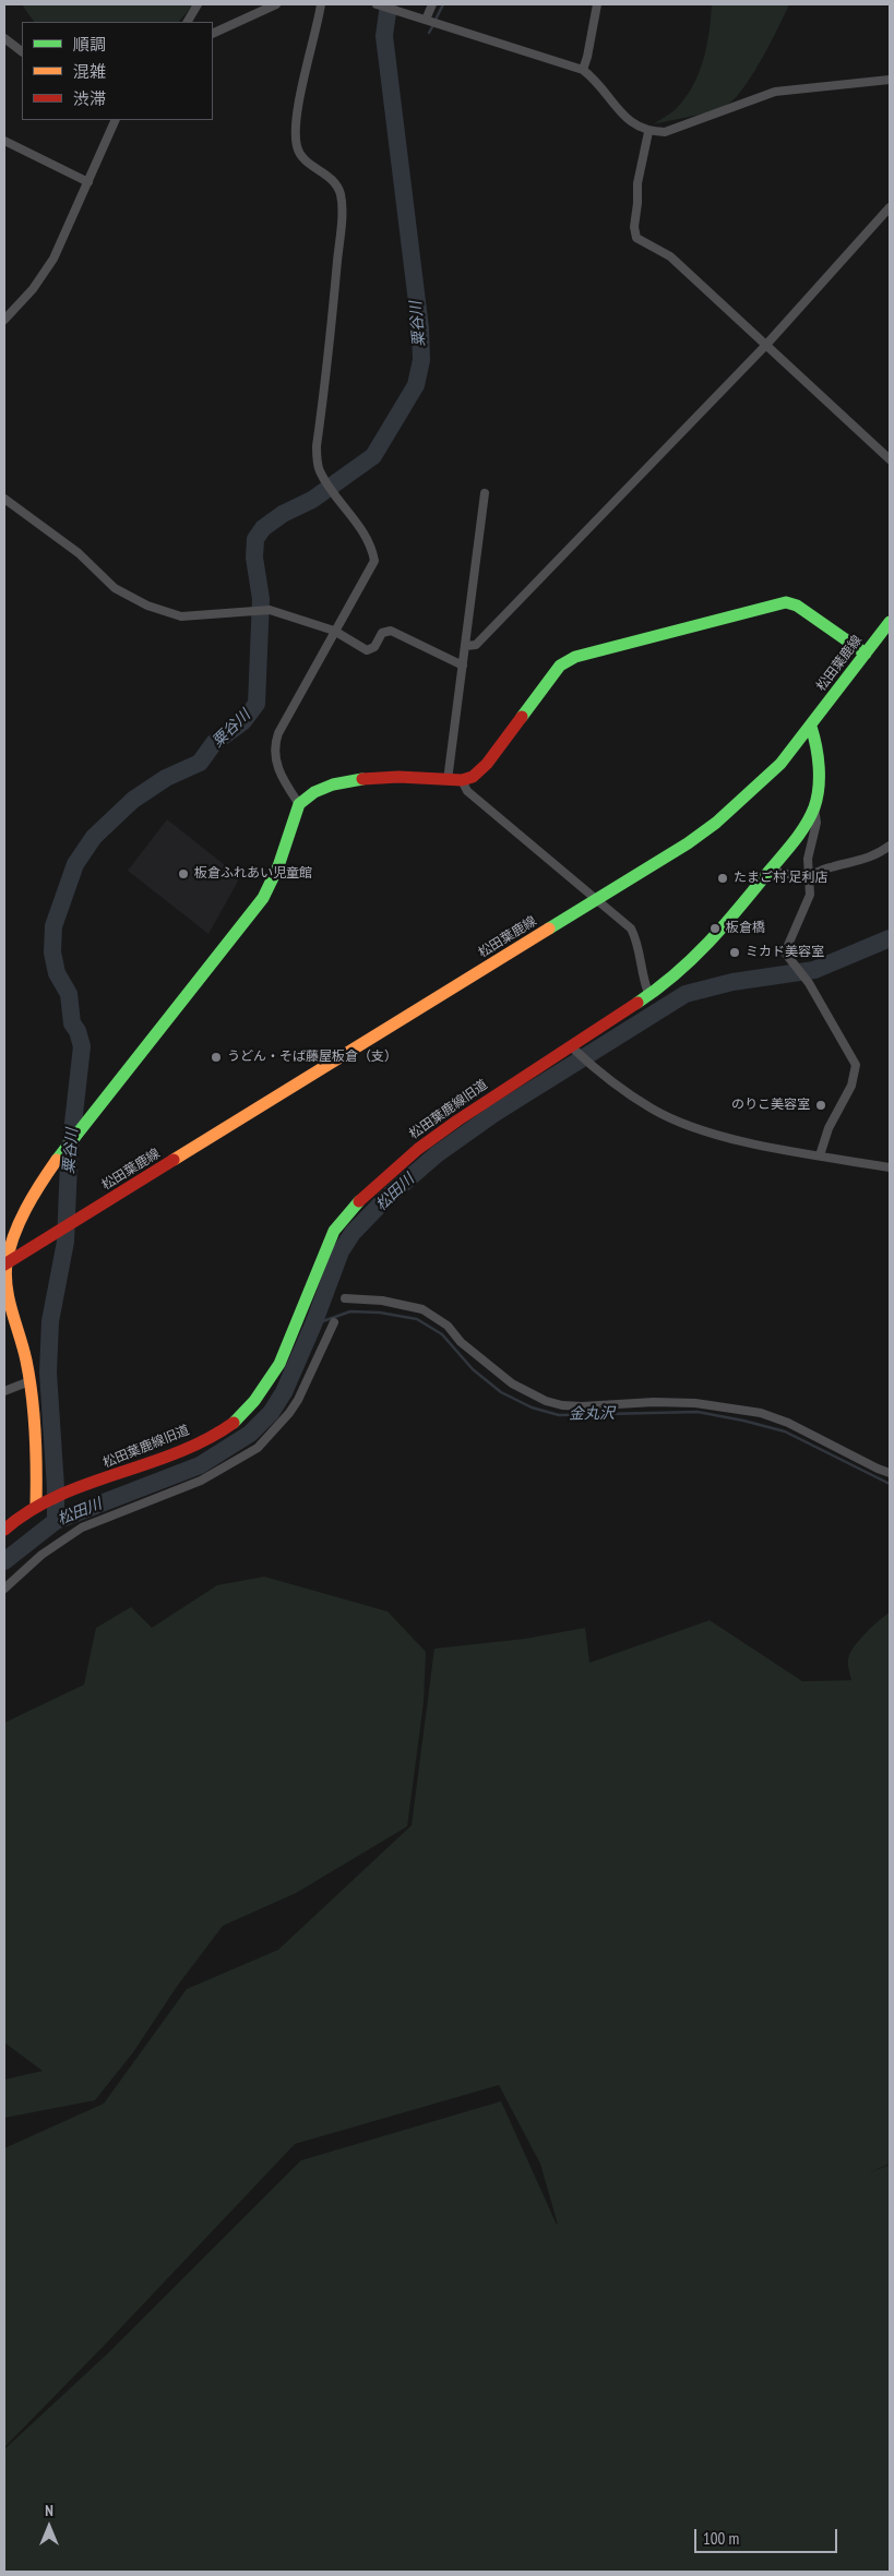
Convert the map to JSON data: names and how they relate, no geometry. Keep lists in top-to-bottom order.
{
  "streets": {
    "street": ["松田葉鹿線", "松田葉鹿線旧道"]
  },
  "crossings": [
    ["松田葉鹿線", "松田葉鹿線旧道"]
  ],
  "water": ["粟谷川", "松田川", "金丸沢"],
  "places": [
    "板倉ふれあい児童館",
    "たまご村 足利店",
    "板倉橋",
    "ミカド美容室",
    "うどん・そば藤屋板倉（支）",
    "のりこ美容室"
  ],
  "legend": ["順調", "混雑", "渋滞"],
  "scale_bar": "100 m",
  "north": "top"
}
